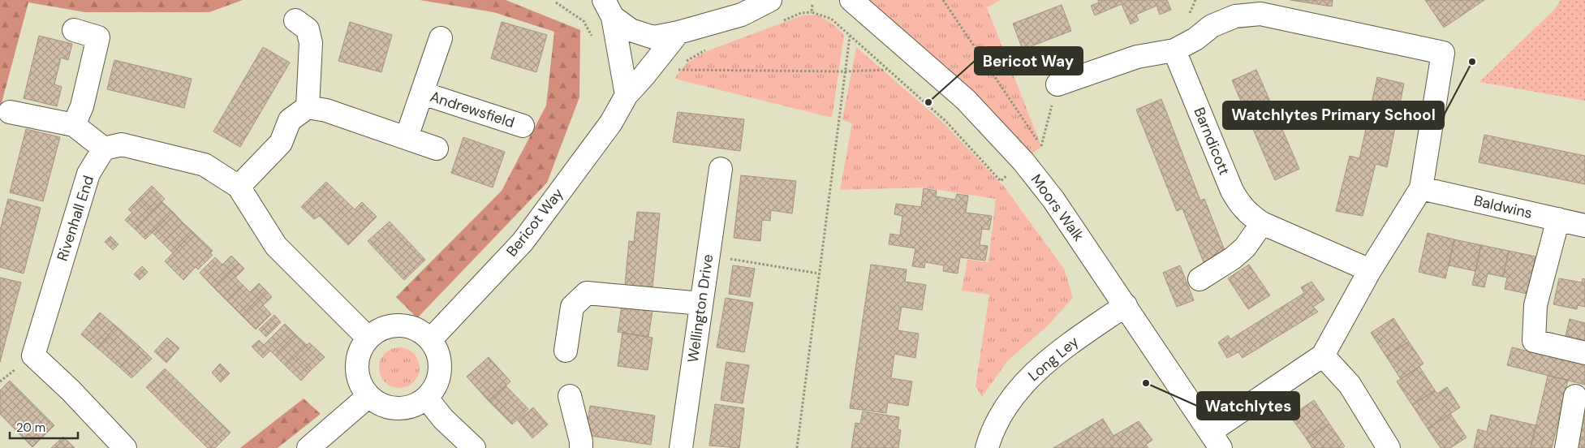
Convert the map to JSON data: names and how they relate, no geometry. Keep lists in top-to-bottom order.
{
  "streets": {
    "street": [
      "Andrewsfield",
      "Barndicott",
      "Baldwins",
      "Moors Walk",
      "Rivenhall End",
      "Bericot Way",
      "Wellington Drive",
      "Long Ley"
    ]
  },
  "crossings": [
    ["Moors Walk", "Long Ley"]
  ],
  "places": ["Watchlytes Primary School", "Bericot Way", "Watchlytes"],
  "scale_bar": "20 m"
}
